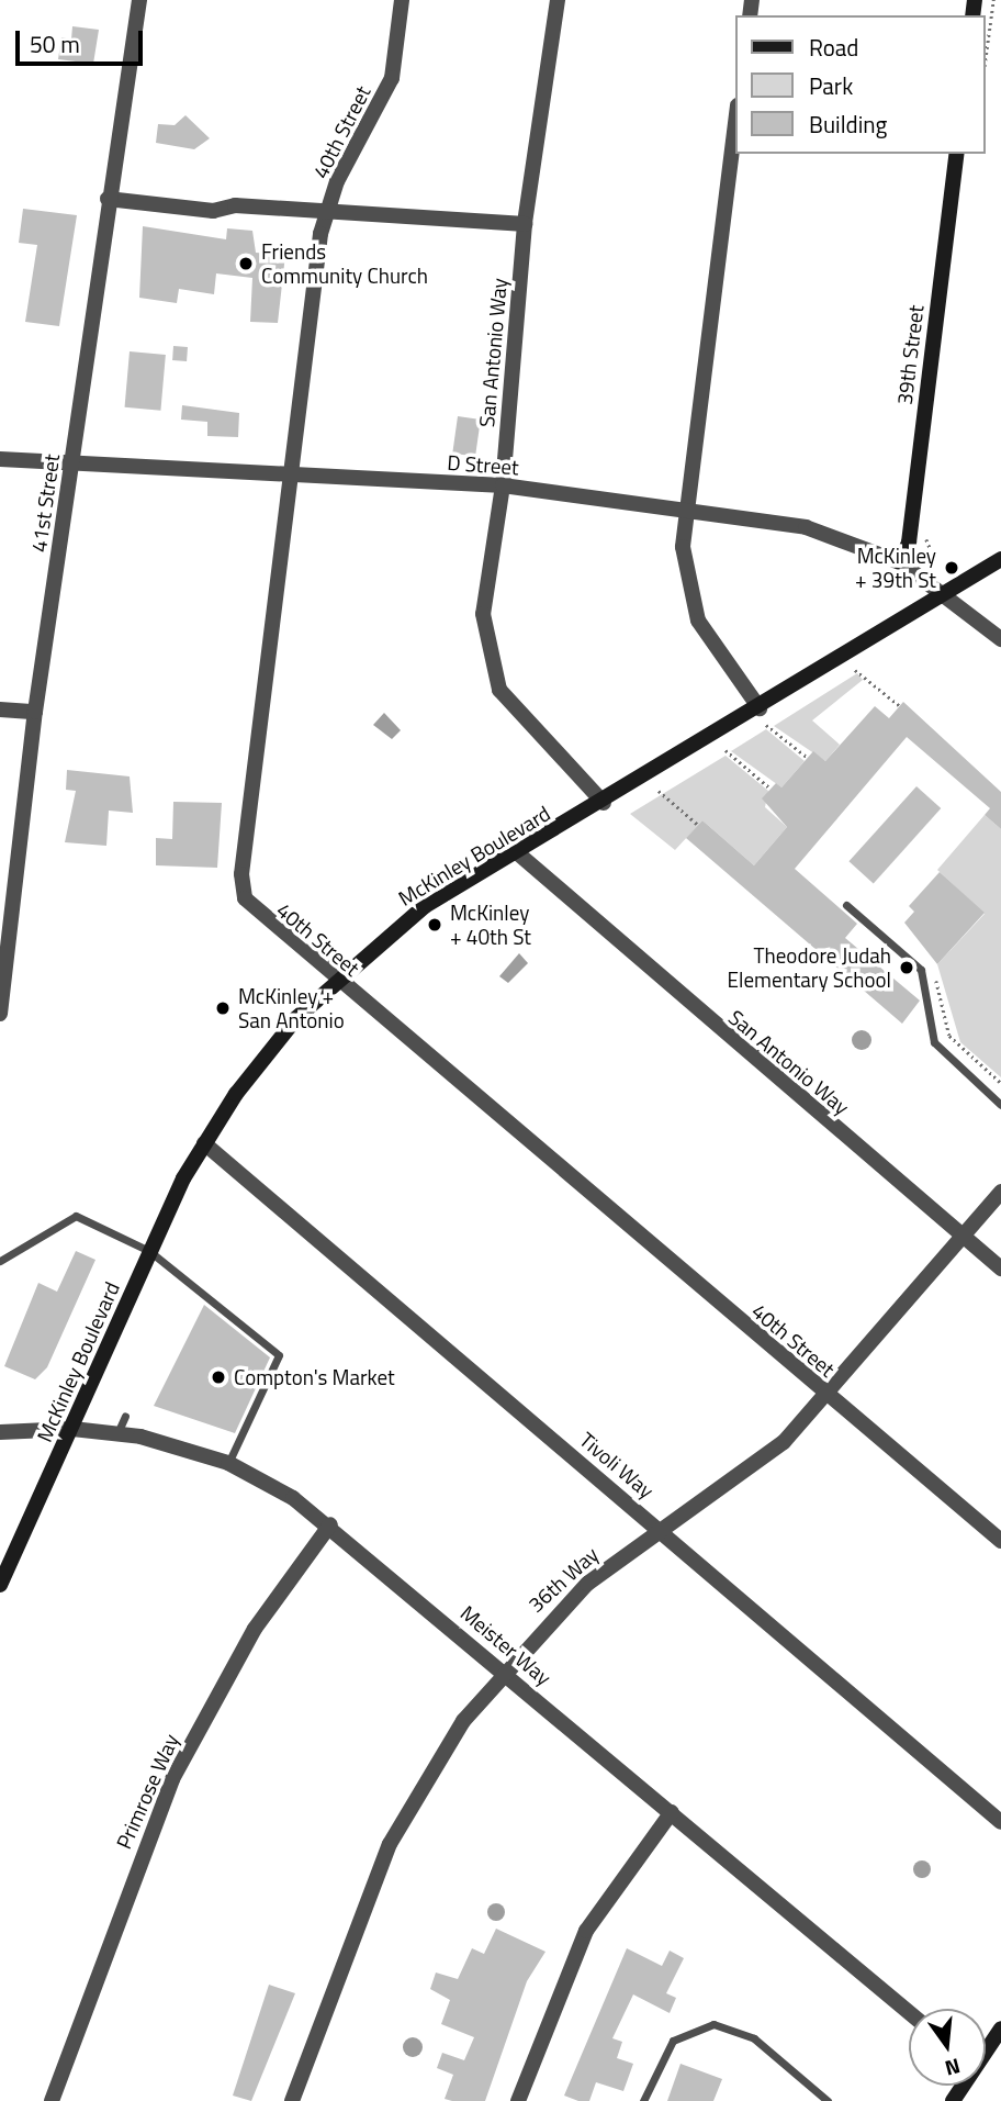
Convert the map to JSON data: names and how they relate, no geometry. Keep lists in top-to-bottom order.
{
  "streets": {
    "street": [
      "40th Street",
      "San Antonio Way",
      "39th Street",
      "D Street",
      "41st Street",
      "McKinley Boulevard",
      "Tivoli Way",
      "36th Way",
      "Meister Way",
      "Primrose Way"
    ]
  },
  "crossings": [
    ["40th Street", "D Street"],
    ["40th Street", "McKinley Boulevard"],
    ["40th Street", "36th Way"],
    ["San Antonio Way", "D Street"],
    ["San Antonio Way", "McKinley Boulevard"],
    ["San Antonio Way", "36th Way"],
    ["39th Street", "D Street"],
    ["D Street", "41st Street"],
    ["D Street", "McKinley Boulevard"],
    ["McKinley Boulevard", "Tivoli Way"],
    ["McKinley Boulevard", "Meister Way"],
    ["Tivoli Way", "36th Way"],
    ["36th Way", "Meister Way"],
    ["Meister Way", "Primrose Way"]
  ],
  "places": [
    "Friends Community Church",
    "McKinley + 39th St",
    "McKinley + 40th St",
    "Theodore Judah Elementary School",
    "McKinley + San Antonio",
    "Compton's Market"
  ],
  "legend": ["Road", "Park", "Building"],
  "scale_bar": "50 m",
  "north": "bottom"
}
